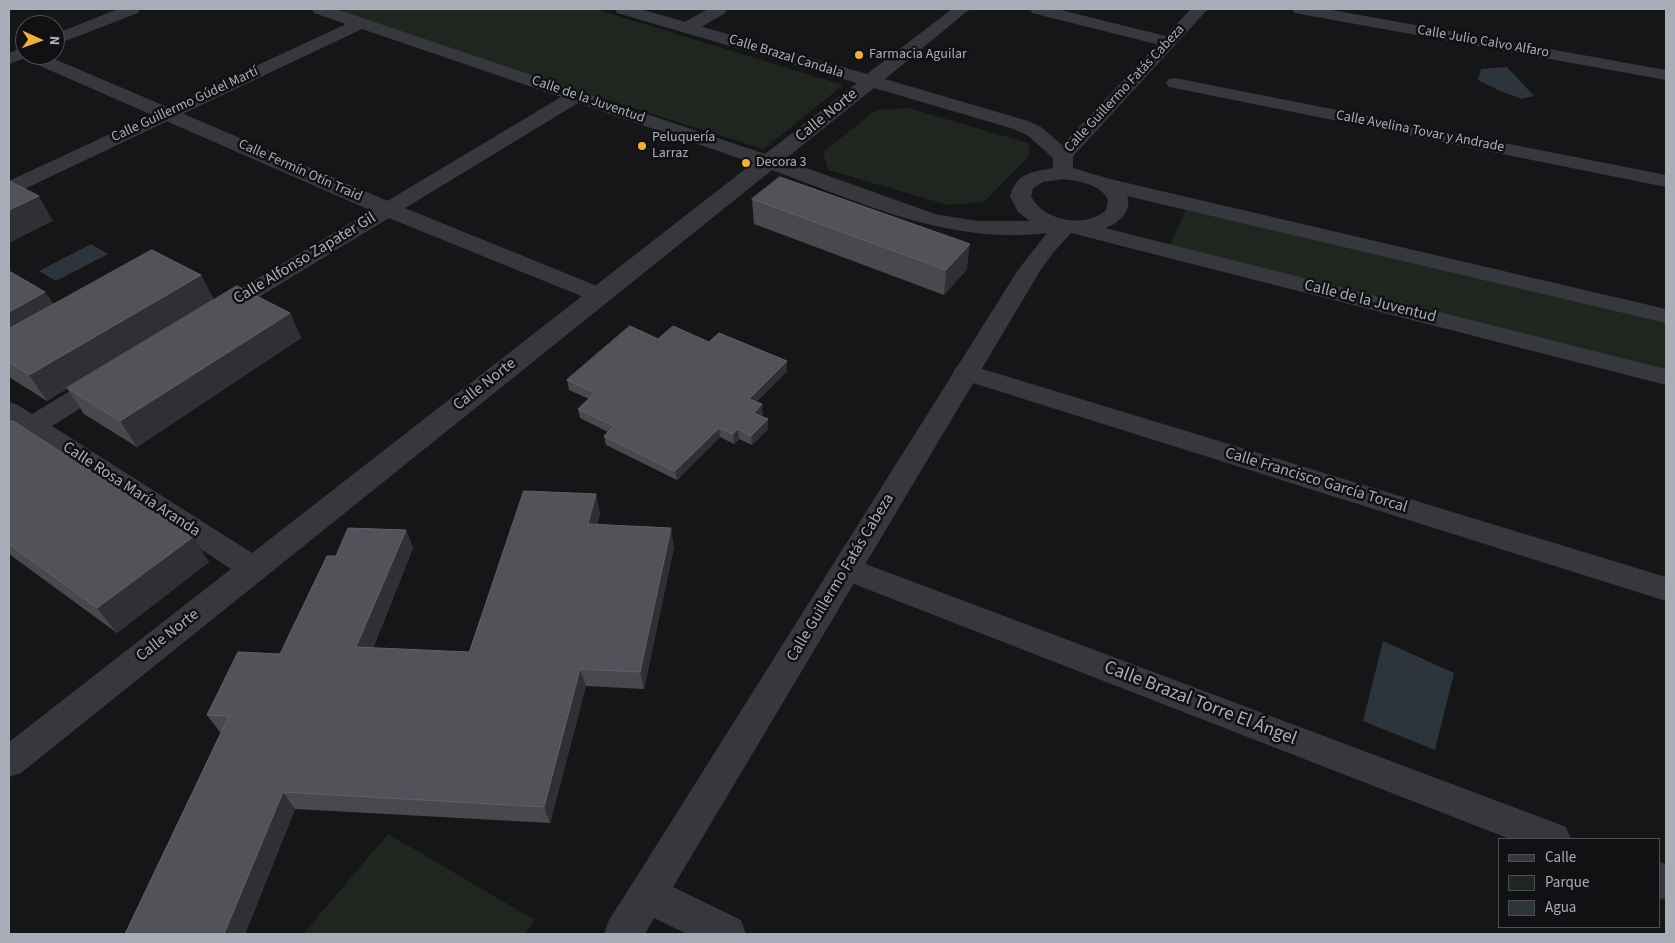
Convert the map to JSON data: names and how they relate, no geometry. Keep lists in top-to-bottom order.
{
  "streets": {
    "street": [
      "Calle Julio Calvo Alfaro",
      "Calle Brazal Candala",
      "Calle Guillermo Fatás Cabeza",
      "Calle de la Juventud",
      "Calle Guillermo Gúdel Martí",
      "Calle Norte",
      "Calle Avelina Tovar y Andrade",
      "Calle Fermín Otín Traid",
      "Calle Alfonso Zapater Gil",
      "Calle Francisco García Torcal",
      "Calle Rosa María Aranda",
      "Calle Brazal Torre El Ángel"
    ]
  },
  "crossings": [
    ["Calle Brazal Candala", "Calle Guillermo Fatás Cabeza"],
    ["Calle Brazal Candala", "Calle Norte"],
    ["Calle Guillermo Fatás Cabeza", "Calle de la Juventud"],
    ["Calle Guillermo Fatás Cabeza", "Calle Francisco García Torcal"],
    ["Calle Guillermo Fatás Cabeza", "Calle Brazal Torre El Ángel"],
    ["Calle de la Juventud", "Calle Guillermo Gúdel Martí"],
    ["Calle de la Juventud", "Calle Norte"],
    ["Calle de la Juventud", "Calle Alfonso Zapater Gil"],
    ["Calle Guillermo Gúdel Martí", "Calle Fermín Otín Traid"],
    ["Calle Norte", "Calle Fermín Otín Traid"],
    ["Calle Norte", "Calle Rosa María Aranda"],
    ["Calle Fermín Otín Traid", "Calle Alfonso Zapater Gil"]
  ],
  "places": ["Farmacia Aguilar", "Peluquería Larraz", "Decora 3"],
  "legend": ["Calle", "Parque", "Agua"],
  "north": "right"
}
